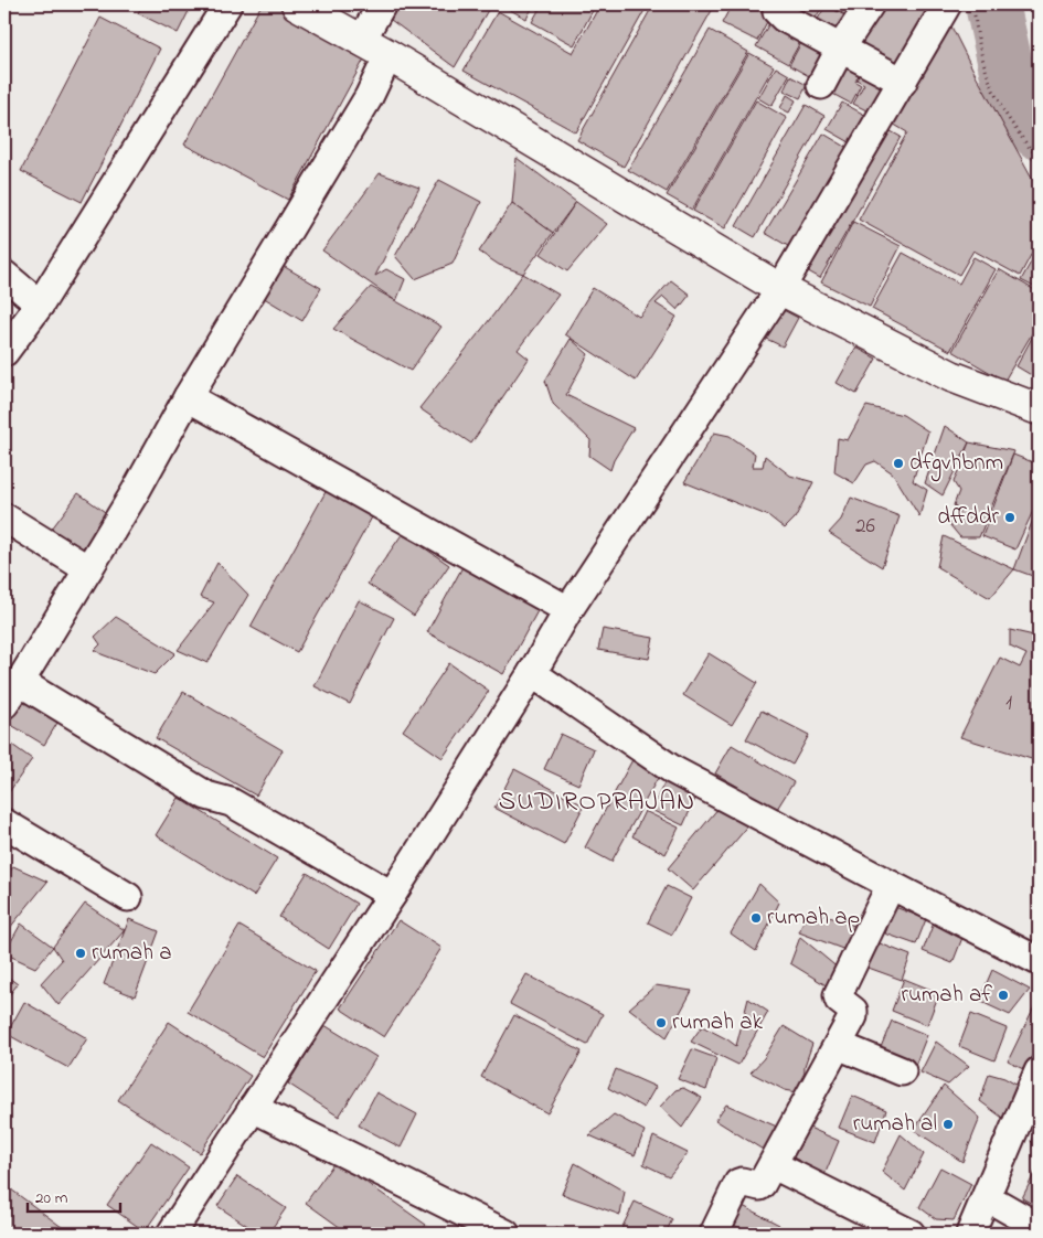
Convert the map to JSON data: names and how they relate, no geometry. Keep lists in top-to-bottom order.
{
  "districts": ["SUDIROPRAJAN"],
  "places": [
    "dfgvhbnm",
    "dffddr",
    "rumah ap",
    "rumah a",
    "rumah af",
    "rumah ak",
    "rumah al"
  ],
  "house_numbers": ["26", "1"],
  "scale_bar": "20 m"
}
